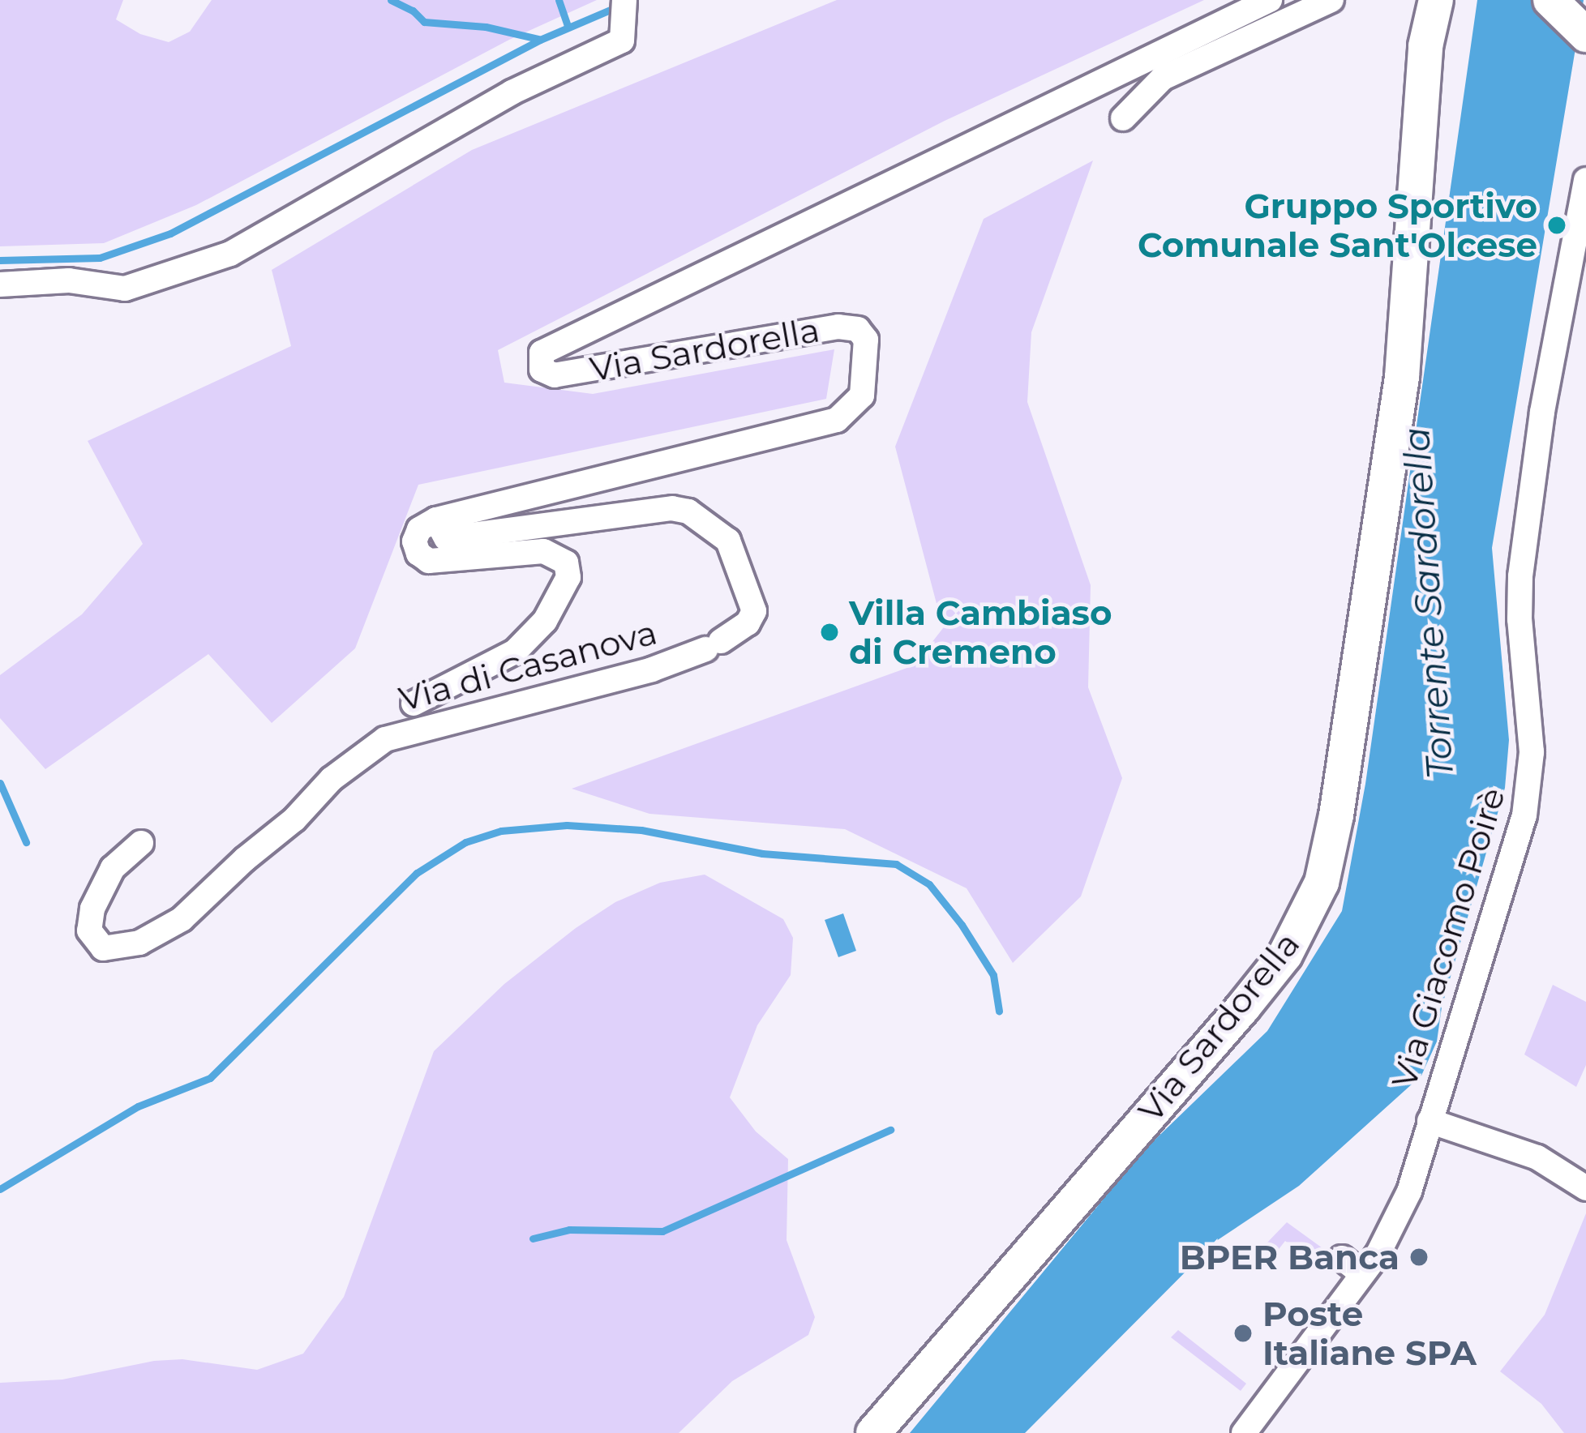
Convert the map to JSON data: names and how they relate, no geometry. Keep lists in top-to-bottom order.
{
  "streets": {
    "main road": ["Via Sardorella"],
    "street": ["Via di Casanova", "Via Giacomo Poirè"]
  },
  "crossings": [
    ["Via Sardorella", "Via di Casanova"]
  ],
  "water": ["Torrente Sardorella"],
  "places": [
    "Gruppo Sportivo Comunale Sant'Olcese",
    "Villa Cambiaso di Cremeno",
    "BPER Banca",
    "Poste Italiane SPA"
  ]
}
